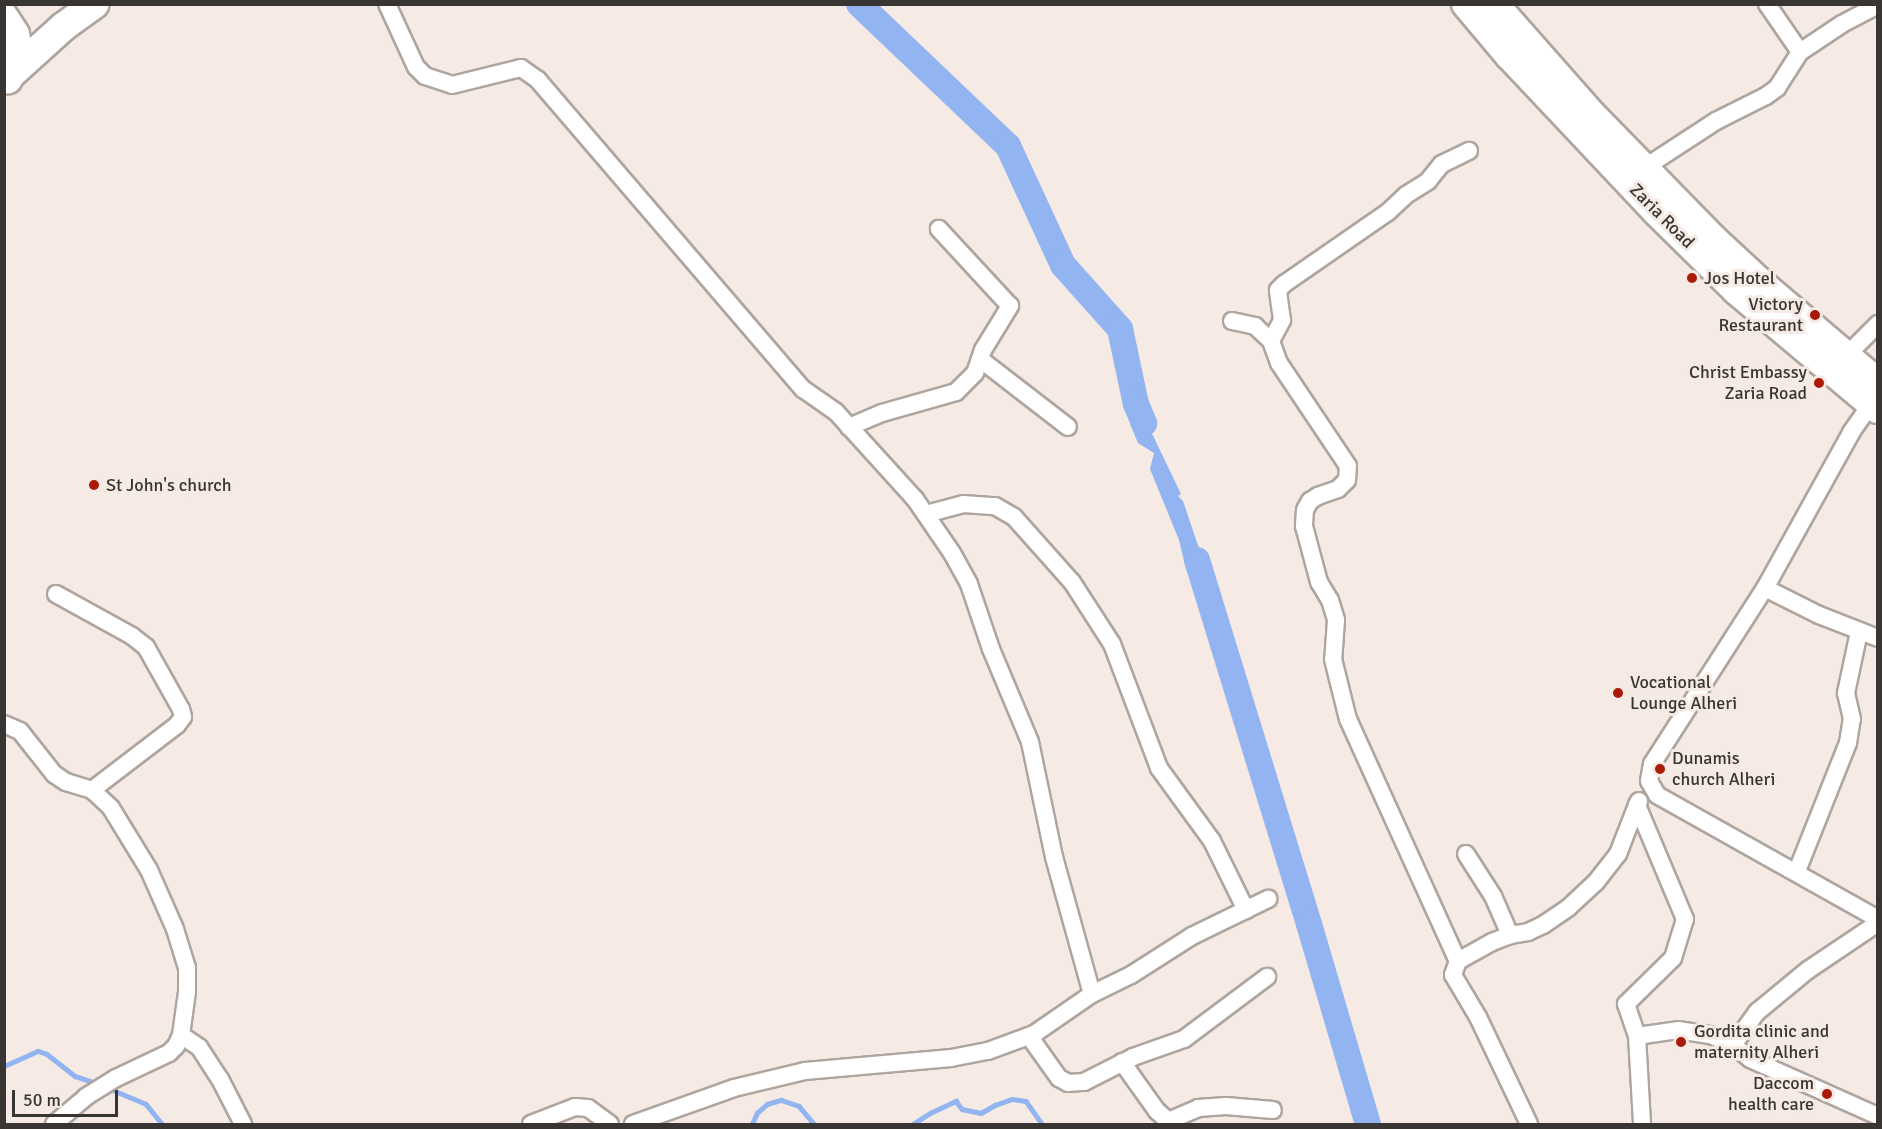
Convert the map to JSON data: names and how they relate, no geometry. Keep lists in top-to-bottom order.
{
  "streets": {
    "highway": ["Zaria Road"]
  },
  "places": [
    "Jos Hotel",
    "Victory Restaurant",
    "Christ Embassy Zaria Road",
    "St John's church",
    "Vocational Lounge Alheri",
    "Dunamis church Alheri",
    "Gordita clinic and maternity Alheri",
    "Daccom health care"
  ],
  "scale_bar": "50 m"
}
